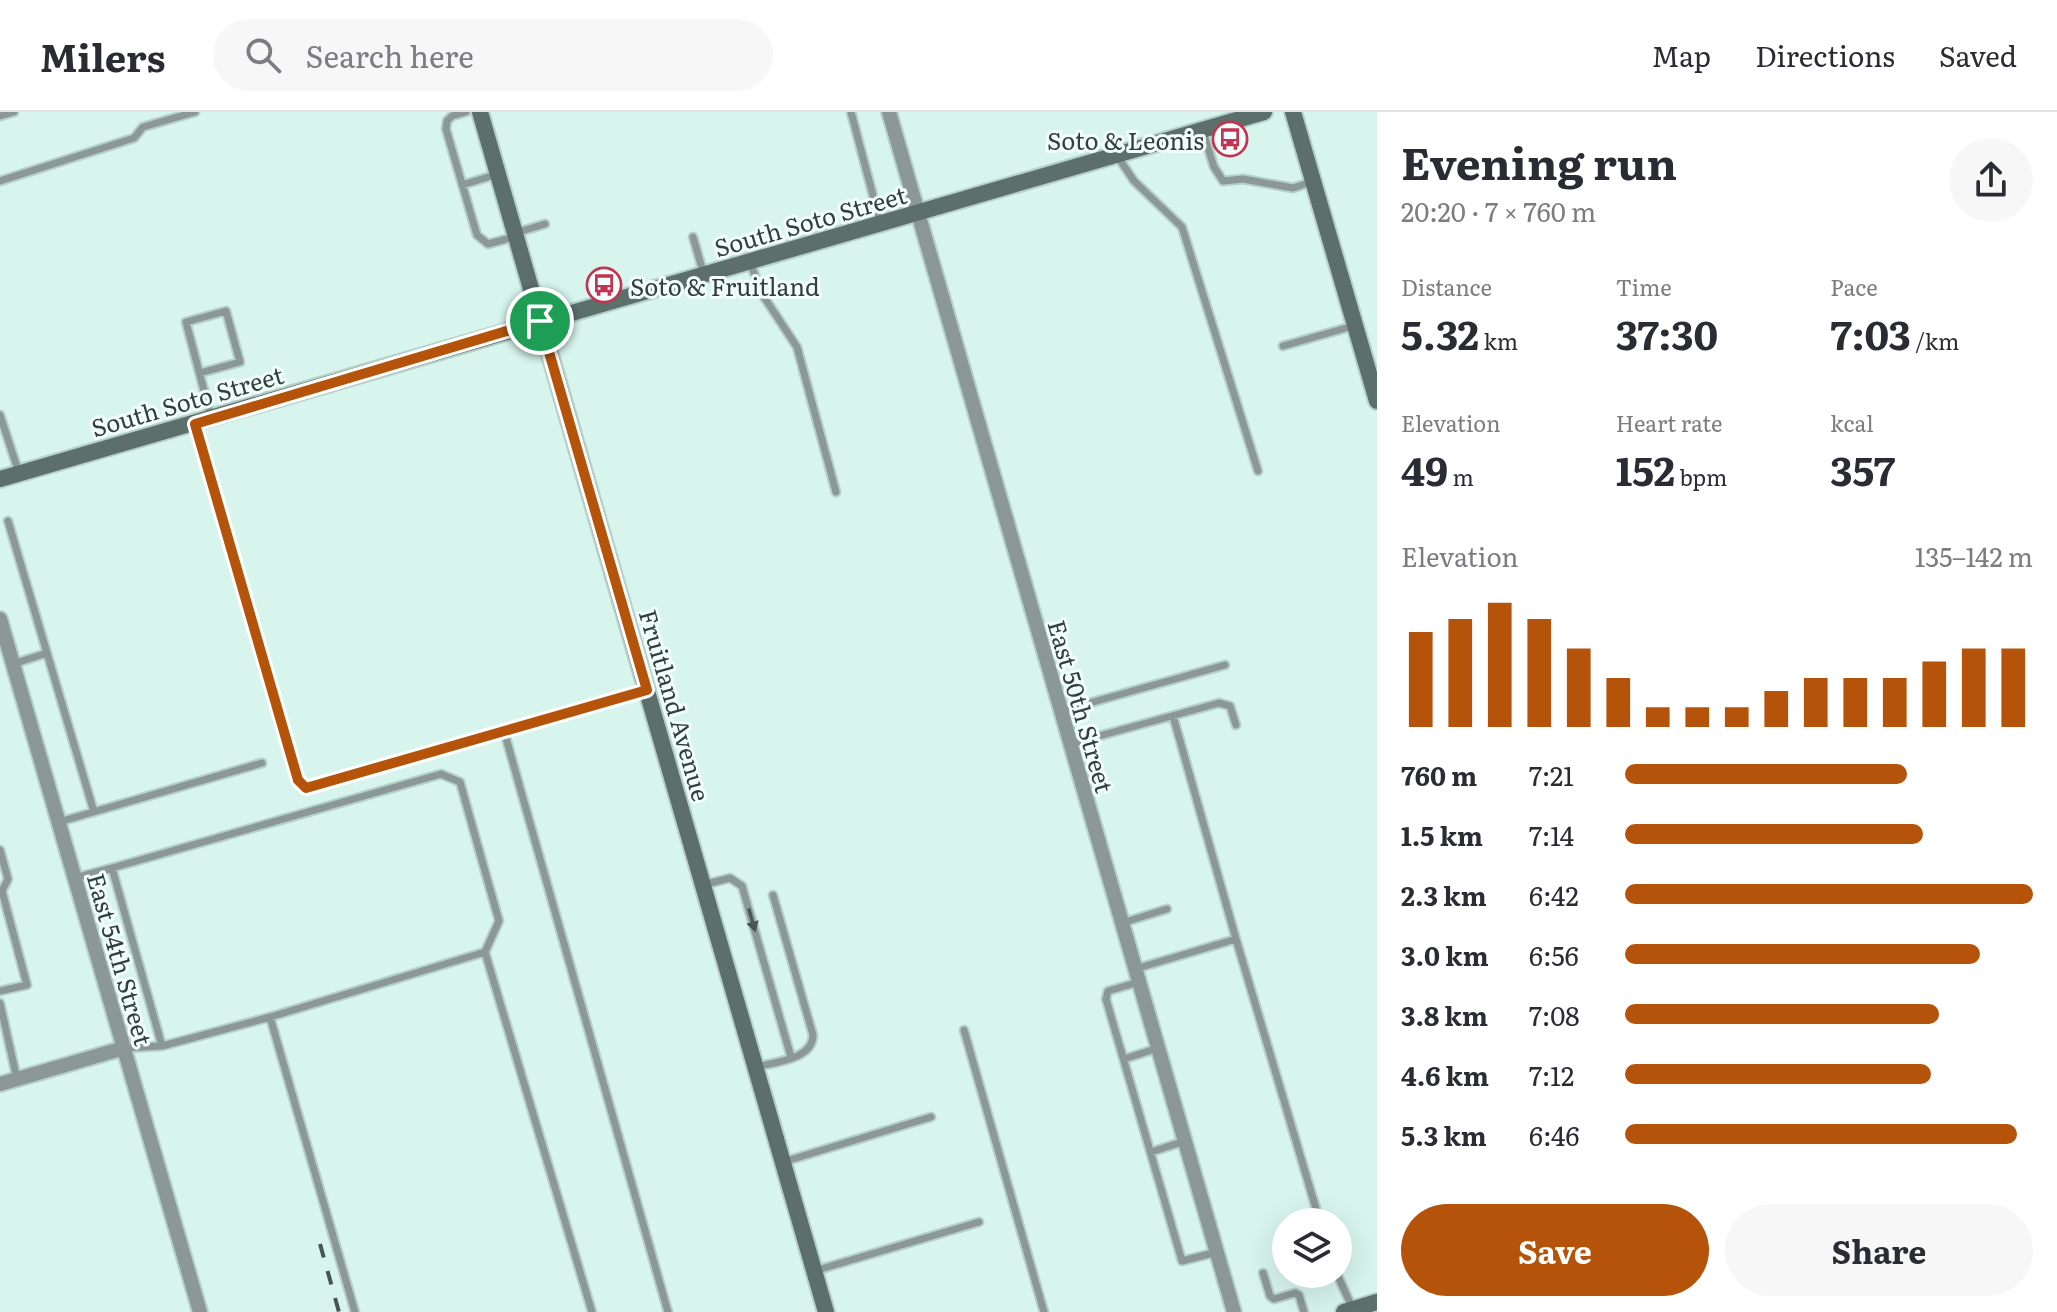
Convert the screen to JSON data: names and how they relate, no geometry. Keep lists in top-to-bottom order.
{
  "streets": {
    "main road": ["South Soto Street", "Fruitland Avenue"],
    "street": ["East 50th Street", "East 54th Street"]
  },
  "crossings": [
    ["South Soto Street", "Fruitland Avenue"],
    ["South Soto Street", "East 50th Street"]
  ],
  "places": {
    "bus stop": ["Soto & Leonis", "Soto & Fruitland"]
  },
  "page": {
    "header": "Milers",
    "search": "Search here",
    "nav": ["Map", "Directions", "Saved"],
    "heading": ["Evening run", "20:20 · 7 × 760 m"],
    "stats": [
      ["Distance", "5.32 km"],
      ["Time", "37:30"],
      ["Pace", "7:03 /km"],
      ["Elevation", "49 m"],
      ["Heart rate", "152 bpm"],
      ["kcal", "357"]
    ],
    "chart": ["Elevation", "135–142 m"],
    "list": [
      {
        "name": "760 m",
        "note": "7:21"
      },
      {
        "name": "1.5 km",
        "note": "7:14"
      },
      {
        "name": "2.3 km",
        "note": "6:42"
      },
      {
        "name": "3.0 km",
        "note": "6:56"
      },
      {
        "name": "3.8 km",
        "note": "7:08"
      },
      {
        "name": "4.6 km",
        "note": "7:12"
      },
      {
        "name": "5.3 km",
        "note": "6:46"
      }
    ],
    "buttons": ["Save", "Share"]
  }
}
